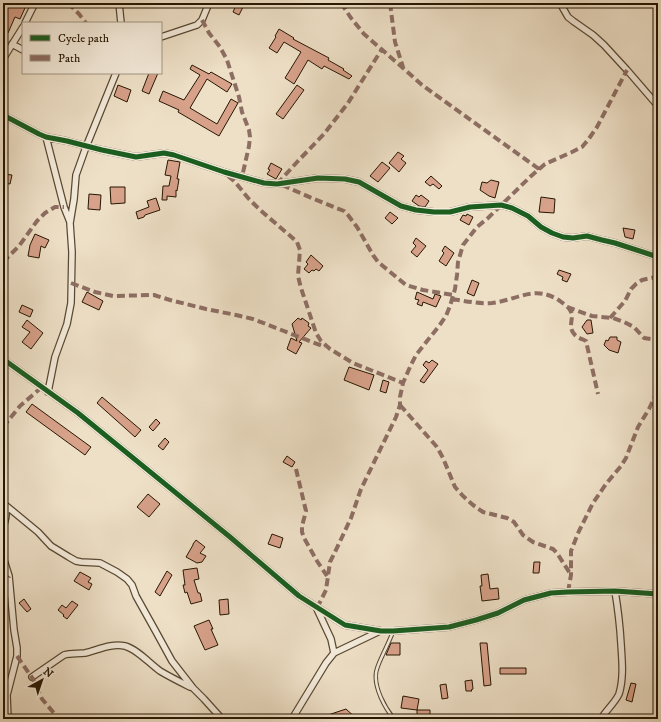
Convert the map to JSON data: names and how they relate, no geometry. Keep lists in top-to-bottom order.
{
  "legend": ["Cycle path", "Path"],
  "north": "top right"
}
